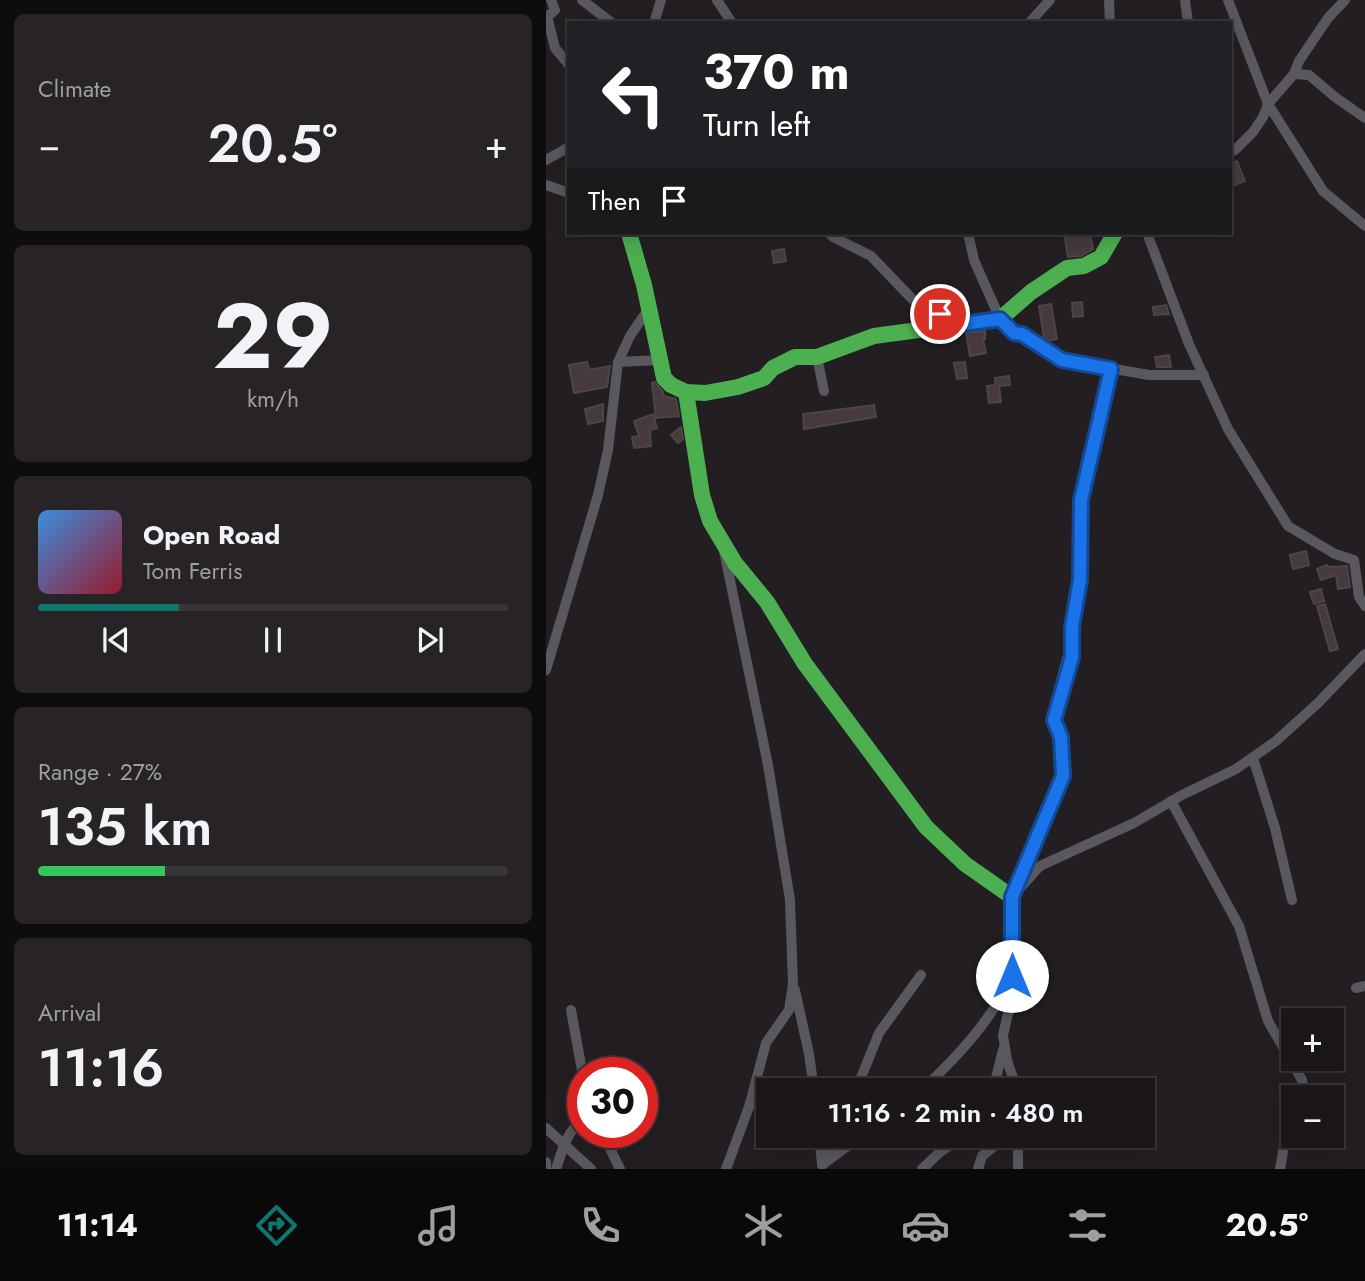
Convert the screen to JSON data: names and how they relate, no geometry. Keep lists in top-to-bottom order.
{
  "page": {
    "tile": [
      "Climate",
      ["29", "km/h"],
      ["Range · 27%", "135 km"],
      ["Arrival", "11:16"]
    ],
    "turn": ["370 m", "Turn left"],
    "heat": ["−", "20.5°", "+"],
    "then": "Then",
    "song": ["Open Road", "Tom Ferris"],
    "map_buttons": ["+", "−"],
    "limit": "30",
    "trip": "11:16 · 2 min · 480 m",
    "tabs": ["11:14", "20.5°"]
  }
}
